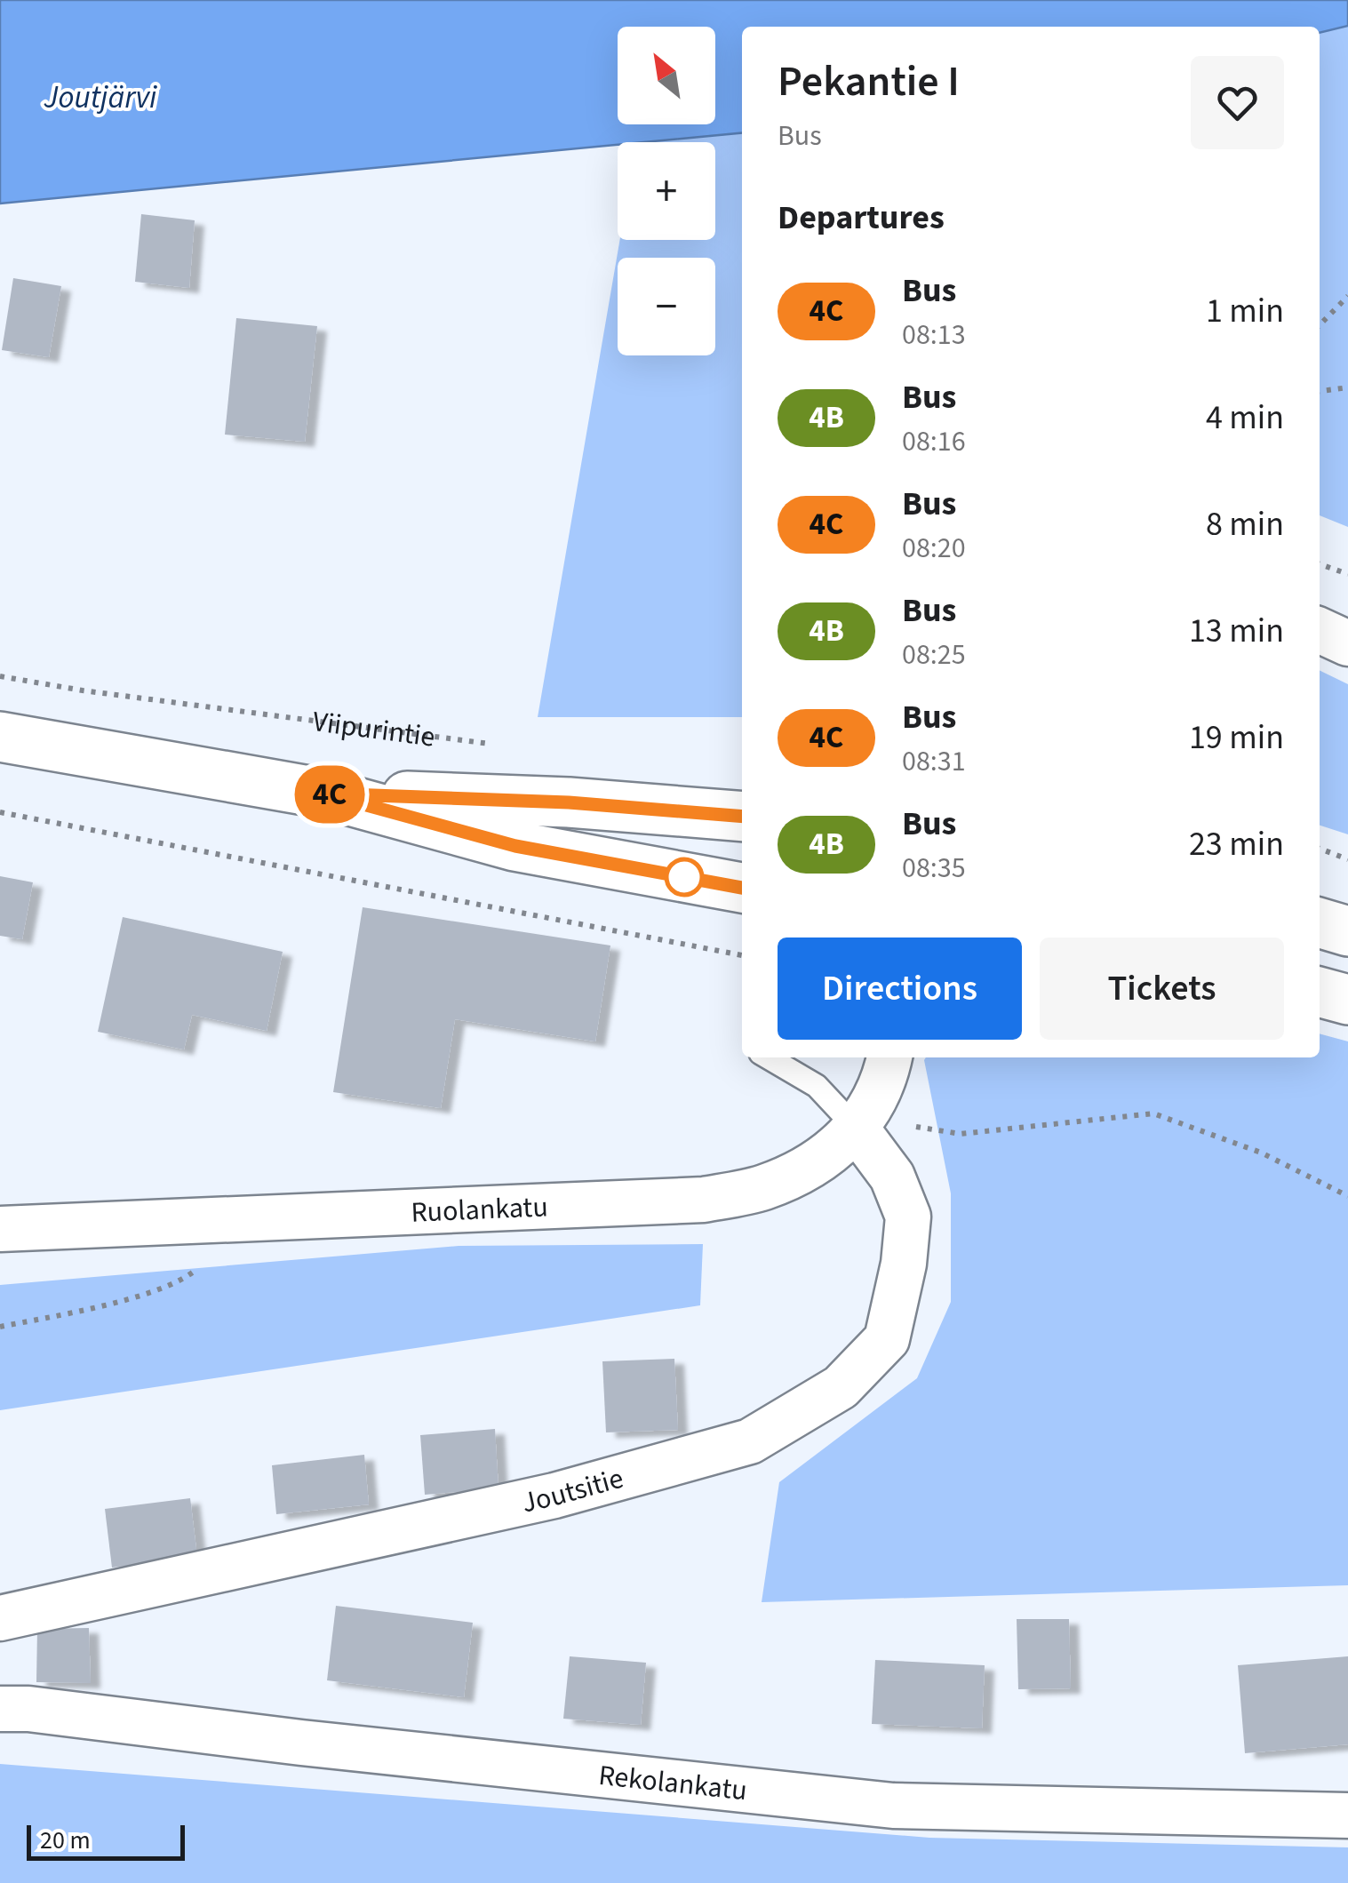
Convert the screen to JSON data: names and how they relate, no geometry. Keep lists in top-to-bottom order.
{
  "streets": {
    "street": ["Ruolankatu", "Joutsitie", "Rekolankatu"],
    "path": ["Viipurintie"]
  },
  "crossings": [
    ["Ruolankatu", "Joutsitie"]
  ],
  "water": ["Joutjärvi"],
  "lines": ["bus line 4C"],
  "scale_bar": "20 m",
  "north": "top left",
  "page": {
    "on_map": "4C",
    "map_buttons": ["+", "−"],
    "heading": [
      ["Pekantie I", "Bus"],
      "Departures"
    ],
    "list": [
      {
        "mark": "4C",
        "name": "Bus",
        "note": "08:13",
        "value": "1 min"
      },
      {
        "mark": "4B",
        "name": "Bus",
        "note": "08:16",
        "value": "4 min"
      },
      {
        "mark": "4C",
        "name": "Bus",
        "note": "08:20",
        "value": "8 min"
      },
      {
        "mark": "4B",
        "name": "Bus",
        "note": "08:25",
        "value": "13 min"
      },
      {
        "mark": "4C",
        "name": "Bus",
        "note": "08:31",
        "value": "19 min"
      },
      {
        "mark": "4B",
        "name": "Bus",
        "note": "08:35",
        "value": "23 min"
      }
    ],
    "buttons": ["Directions", "Tickets"],
    "scale": "20 m"
  }
}
